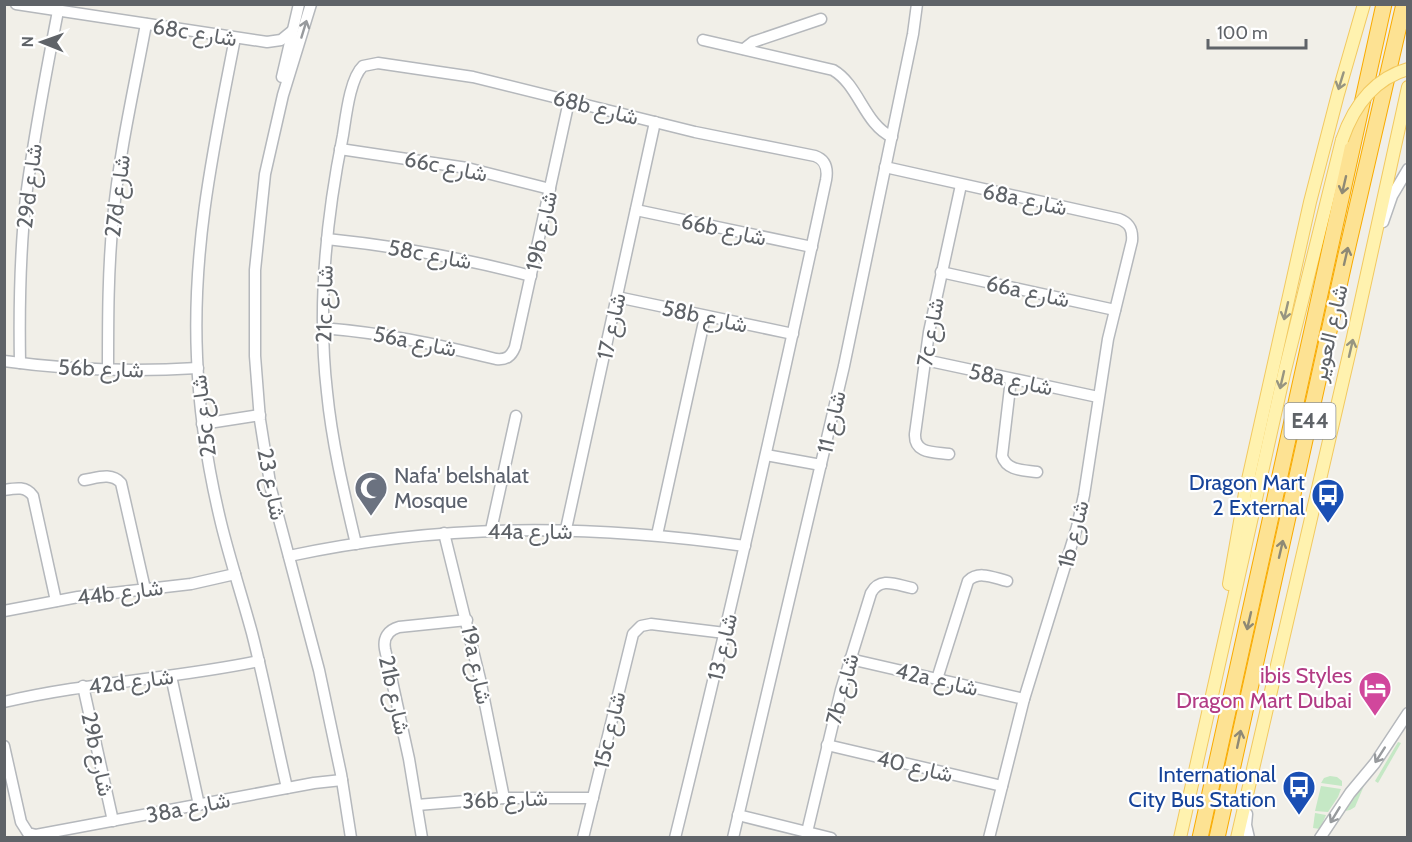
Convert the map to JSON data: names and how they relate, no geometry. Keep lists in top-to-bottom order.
{
  "streets": {
    "highway": ["شارع العوير", "E44"],
    "street": [
      "68c شارع",
      "68b شارع",
      "66c شارع",
      "29d شارع",
      "27d شارع",
      "68a شارع",
      "66b شارع",
      "19b شارع",
      "58c شارع",
      "66a شارع",
      "21c شارع",
      "58b شارع",
      "شارع 17",
      "7c شارع",
      "56a شارع",
      "56b شارع",
      "58a شارع",
      "25c شارع",
      "شارع 11",
      "شارع 23",
      "44a شارع",
      "1b شارع",
      "44b شارع",
      "شارع 13",
      "19a شارع",
      "42a شارع",
      "42d شارع",
      "7b شارع",
      "21b شارع",
      "15c شارع",
      "29b شارع",
      "شارع 40",
      "36b شارع",
      "38a شارع"
    ]
  },
  "crossings": [
    ["68c شارع", "29d شارع"],
    ["68c شارع", "27d شارع"],
    ["68c شارع", "25c شارع"],
    ["68c شارع", "شارع 23"],
    ["68b شارع", "19b شارع"],
    ["68b شارع", "21c شارع"],
    ["68b شارع", "شارع 17"],
    ["68b شارع", "شارع 13"],
    ["66c شارع", "19b شارع"],
    ["66c شارع", "21c شارع"],
    ["29d شارع", "56b شارع"],
    ["27d شارع", "56b شارع"],
    ["68a شارع", "7c شارع"],
    ["68a شارع", "شارع 11"],
    ["68a شارع", "1b شارع"],
    ["66b شارع", "شارع 17"],
    ["66b شارع", "شارع 13"],
    ["19b شارع", "58c شارع"],
    ["19b شارع", "56a شارع"],
    ["58c شارع", "21c شارع"],
    ["66a شارع", "7c شارع"],
    ["66a شارع", "1b شارع"],
    ["21c شارع", "56a شارع"],
    ["21c شارع", "44a شارع"],
    ["58b شارع", "شارع 17"],
    ["58b شارع", "شارع 13"],
    ["شارع 17", "44a شارع"],
    ["7c شارع", "58a شارع"],
    ["56b شارع", "25c شارع"],
    ["58a شارع", "1b شارع"],
    ["25c شارع", "44b شارع"],
    ["25c شارع", "42d شارع"],
    ["25c شارع", "38a شارع"],
    ["شارع 23", "44a شارع"],
    ["شارع 23", "38a شارع"],
    ["44a شارع", "شارع 13"],
    ["44a شارع", "19a شارع"],
    ["1b شارع", "42a شارع"],
    ["1b شارع", "شارع 40"],
    ["شارع 13", "15c شارع"],
    ["19a شارع", "21b شارع"],
    ["19a شارع", "36b شارع"],
    ["42a شارع", "7b شارع"],
    ["42d شارع", "29b شارع"],
    ["7b شارع", "شارع 40"],
    ["21b شارع", "36b شارع"],
    ["15c شارع", "36b شارع"],
    ["29b شارع", "38a شارع"]
  ],
  "places": {
    "mosque": ["Nafa' belshalat Mosque"],
    "bus stop": ["Dragon Mart 2 External", "International City Bus Station"],
    "hotel": ["ibis Styles Dragon Mart Dubai"]
  },
  "scale_bar": "100 m",
  "north": "left"
}
